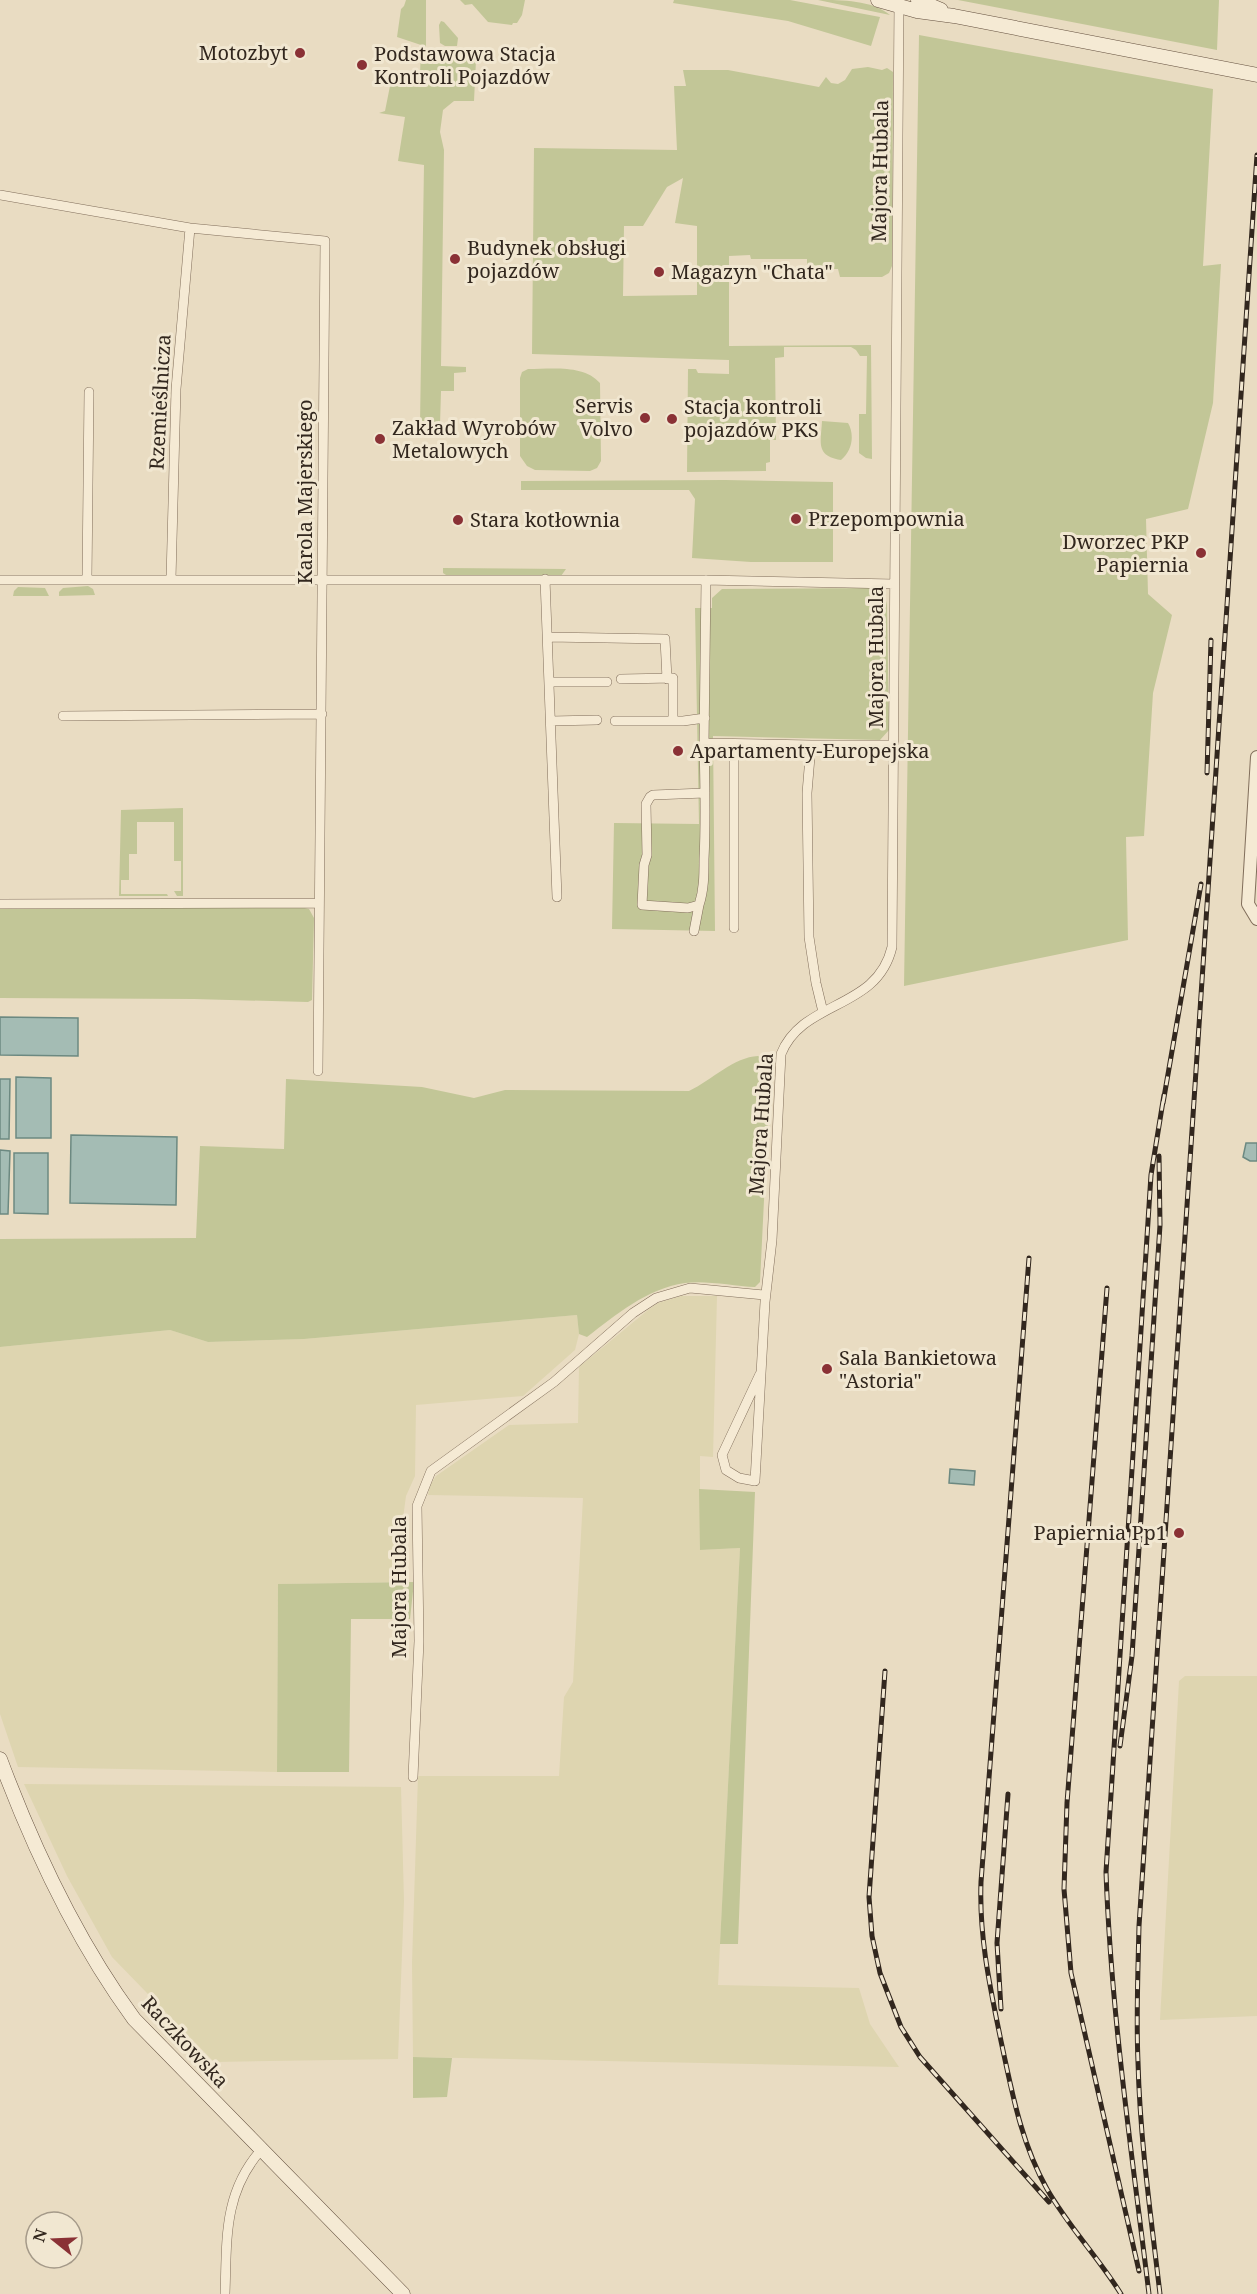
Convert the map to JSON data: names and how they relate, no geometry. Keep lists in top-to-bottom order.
{
  "streets": {
    "main road": ["Raczkowska"],
    "street": ["Majora Hubala", "Rzemieślnicza", "Karola Majerskiego"]
  },
  "crossings": [
    ["Rzemieślnicza", "Karola Majerskiego"]
  ],
  "places": [
    "Motozbyt",
    "Podstawowa Stacja Kontroli Pojazdów",
    "Budynek obsługi pojazdów",
    "Magazyn \"Chata\"",
    "Servis Volvo",
    "Stacja kontroli pojazdów PKS",
    "Zakład Wyrobów Metalowych",
    "Przepompownia",
    "Stara kotłownia",
    "Dworzec PKP Papiernia",
    "Apartamenty-Europejska",
    "Sala Bankietowa \"Astoria\"",
    "Papiernia Pp1"
  ],
  "north": "left"
}
